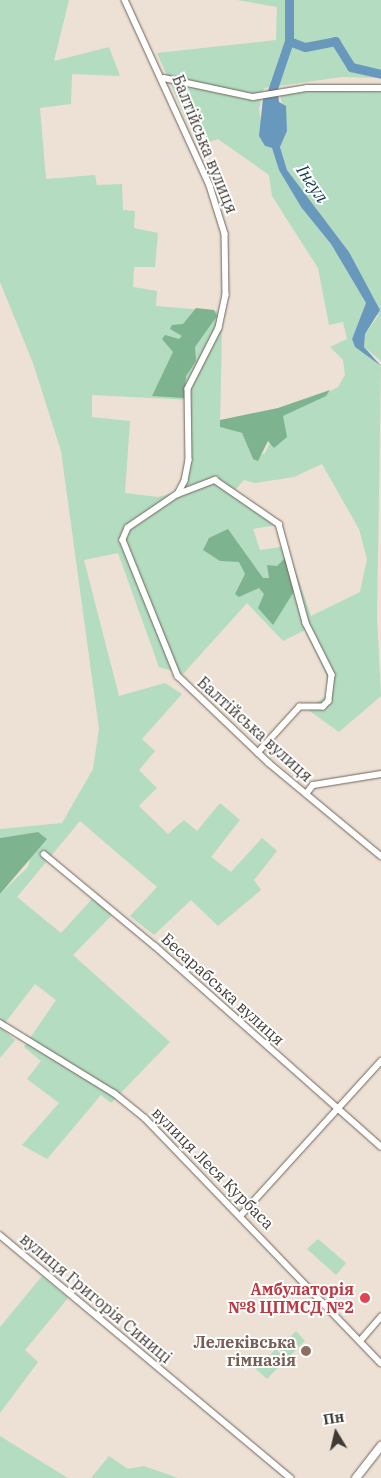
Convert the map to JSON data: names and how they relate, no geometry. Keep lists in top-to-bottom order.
{
  "streets": {
    "street": [
      "Балтійська вулиця",
      "Бесарабська вулиця",
      "вулиця Леся Курбаса",
      "вулиця Григорія Синиці"
    ]
  },
  "water": ["Інгул"],
  "places": ["Амбулаторія №8 ЦПМСД №2", "Лелеківська гімназія"],
  "north": "top"
}
